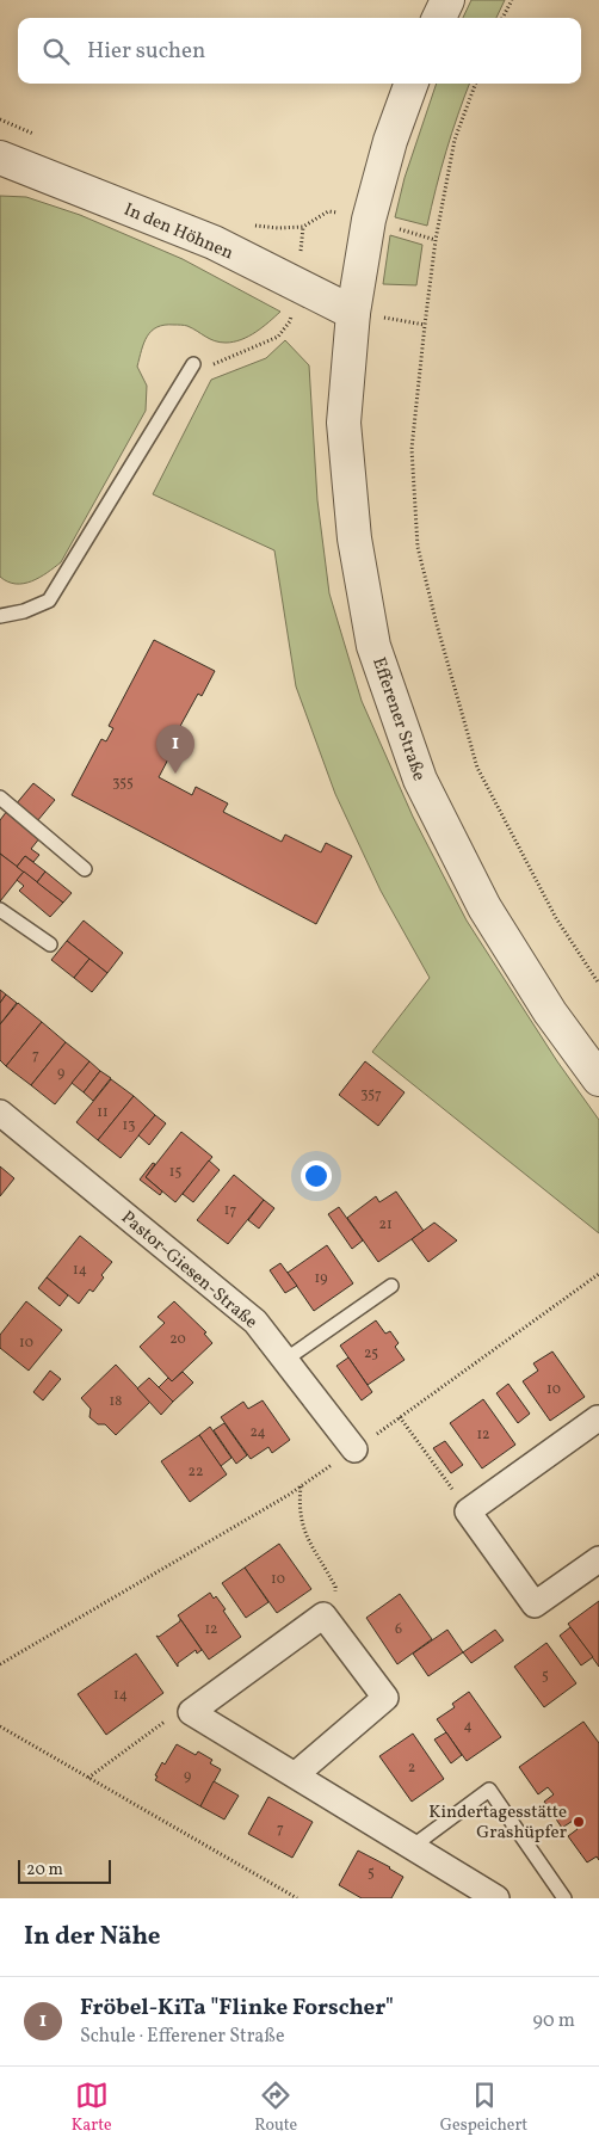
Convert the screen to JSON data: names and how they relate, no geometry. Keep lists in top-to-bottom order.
{
  "streets": {
    "street": ["In den Höhnen", "Efferener Straße", "Pastor-Giesen-Straße"]
  },
  "crossings": [
    ["In den Höhnen", "Efferener Straße"]
  ],
  "places": ["Kindertagesstätte Grashüpfer"],
  "house_numbers": [
    "355",
    "7",
    "9",
    "357",
    "11",
    "13",
    "15",
    "17",
    "21",
    "14",
    "19",
    "20",
    "10",
    "25",
    "10",
    "18",
    "24",
    "12",
    "22",
    "10",
    "12",
    "6",
    "5",
    "14",
    "4",
    "2",
    "9",
    "7",
    "5"
  ],
  "scale_bar": "20 m",
  "page": {
    "search": "Hier suchen",
    "pins": "1",
    "scale": "20 m",
    "heading": "In der Nähe",
    "list": [
      {
        "mark": "1",
        "name": "Fröbel-KiTa \"Flinke Forscher\"",
        "note": "Schule · Efferener Straße",
        "value": "90 m"
      }
    ],
    "nav": ["Karte", "Route", "Gespeichert"]
  }
}
